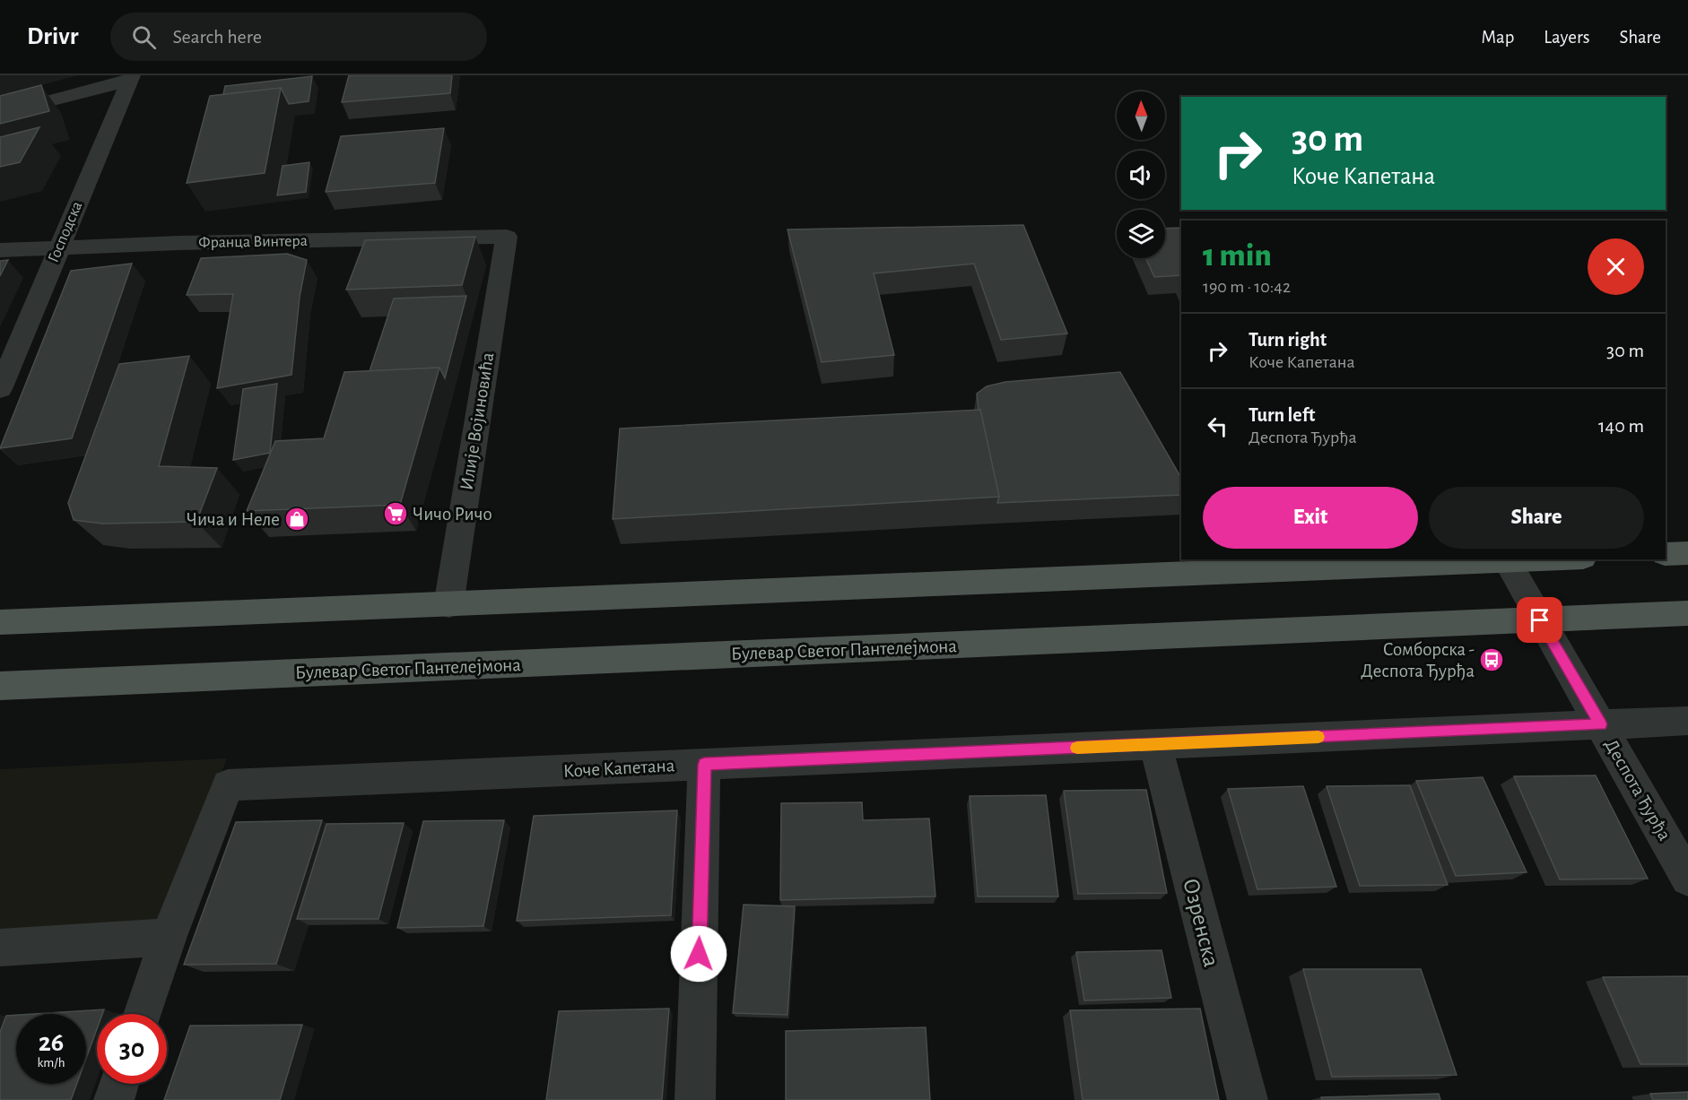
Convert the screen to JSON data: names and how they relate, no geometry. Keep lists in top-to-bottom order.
{
  "streets": {
    "main road": ["Булевар Светог Пантелејмона"],
    "street": [
      "Господска",
      "Франца Винтера",
      "Илије Војиновића",
      "Коче Капетана",
      "Деспота Ђурђа",
      "Озренска"
    ]
  },
  "crossings": [
    ["Господска", "Франца Винтера"],
    ["Франца Винтера", "Илије Војиновића"],
    ["Булевар Светог Пантелејмона", "Деспота Ђурђа"],
    ["Коче Капетана", "Деспота Ђурђа"],
    ["Коче Капетана", "Озренска"]
  ],
  "places": {
    "supermarket": ["Чичо Ричо"],
    "shop": ["Чича и Неле"],
    "bus stop": ["Сомборска - Деспота Ђурђа"]
  },
  "north": "top",
  "page": {
    "header": "Drivr",
    "search": "Search here",
    "nav": ["Map", "Layers", "Share"],
    "turn": ["30 m", "Коче Капетана"],
    "heading": ["1 min", "190 m · 10:42"],
    "list": [
      {
        "name": "Turn right",
        "note": "Коче Капетана",
        "value": "30 m"
      },
      {
        "name": "Turn left",
        "note": "Деспота Ђурђа",
        "value": "140 m"
      }
    ],
    "buttons": ["Exit", "Share"],
    "speed": "26 km/h",
    "limit": "30"
  }
}
